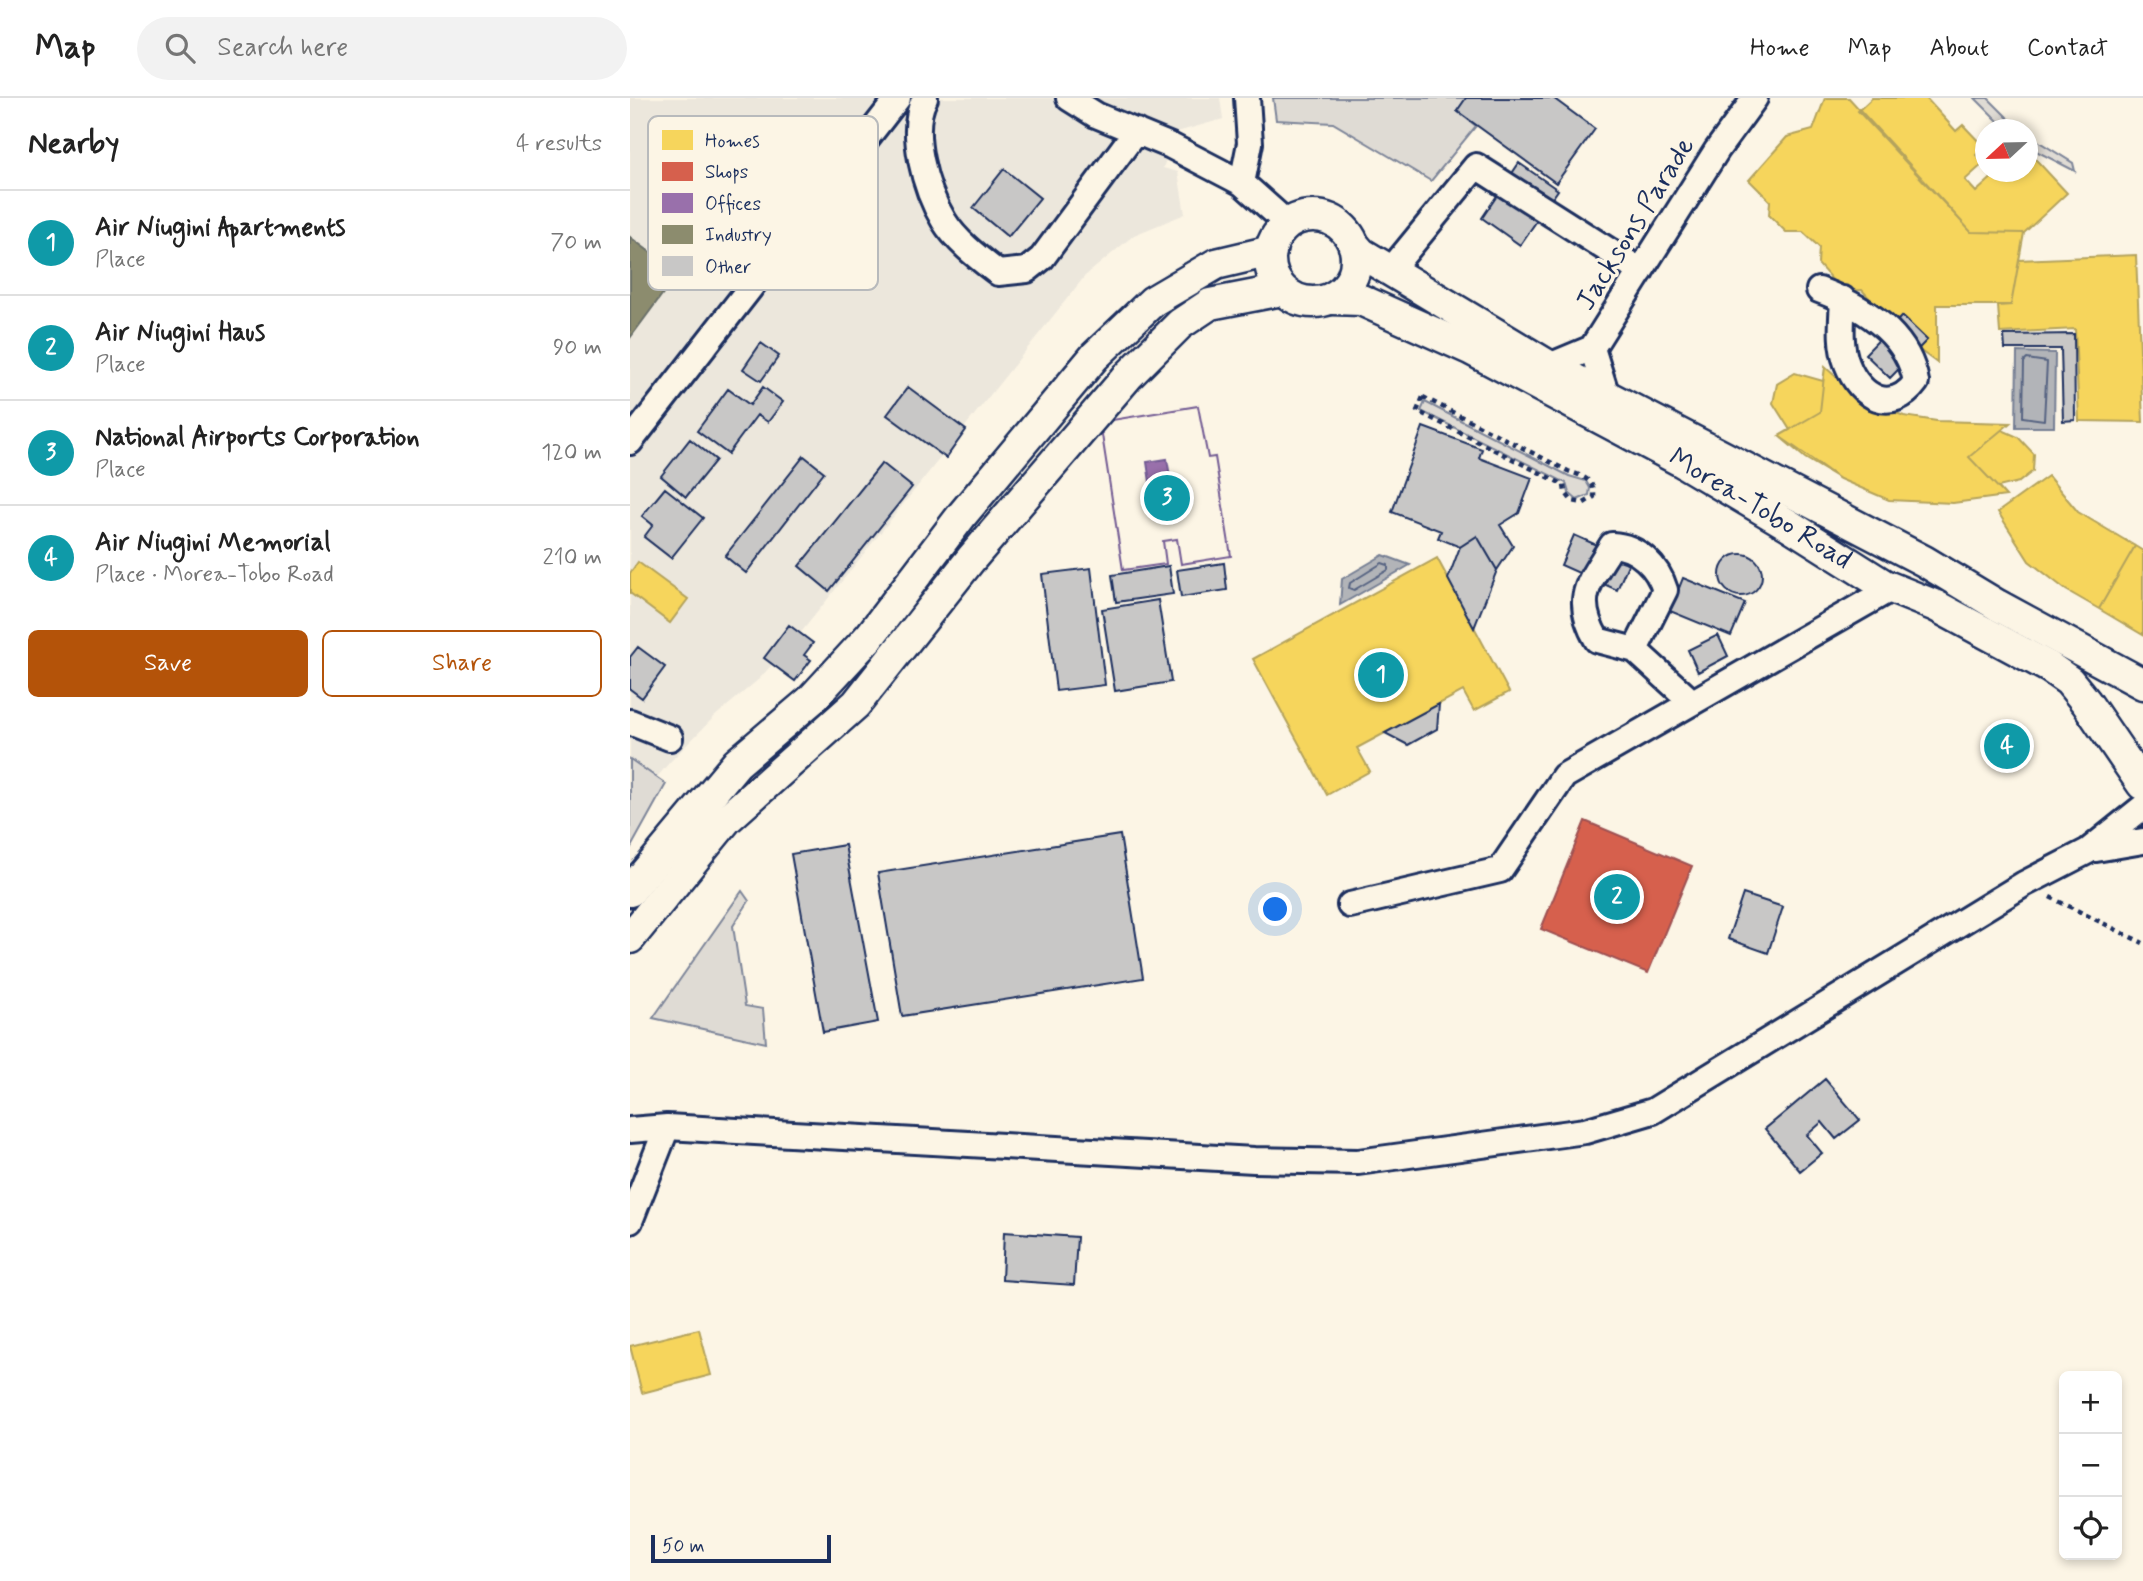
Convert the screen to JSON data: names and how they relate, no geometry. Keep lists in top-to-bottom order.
{
  "streets": {
    "main road": ["Morea-Tobo Road"],
    "street": ["Jacksons Parade"]
  },
  "crossings": [
    ["Jacksons Parade", "Morea-Tobo Road"]
  ],
  "legend": [
    "Homes",
    "Shops",
    "Offices",
    "Industry",
    "Other"
  ],
  "scale_bar": "50 m",
  "north": "left",
  "page": {
    "header": "Map",
    "search": "Search here",
    "nav": [
      "Home",
      "Map",
      "About",
      "Contact"
    ],
    "heading": ["Nearby", "4 results"],
    "list": [
      {
        "mark": "1",
        "name": "Air Niugini Apartments",
        "note": "Place",
        "value": "70 m"
      },
      {
        "mark": "2",
        "name": "Air Niugini Haus",
        "note": "Place",
        "value": "90 m"
      },
      {
        "mark": "3",
        "name": "National Airports Corporation",
        "note": "Place",
        "value": "120 m"
      },
      {
        "mark": "4",
        "name": "Air Niugini Memorial",
        "note": "Place · Morea-Tobo Road",
        "value": "210 m"
      }
    ],
    "pins": [
      "3",
      "1",
      "4",
      "2"
    ],
    "buttons": ["Save", "Share"],
    "map_buttons": ["+", "−"],
    "scale": "50 m"
  }
}
